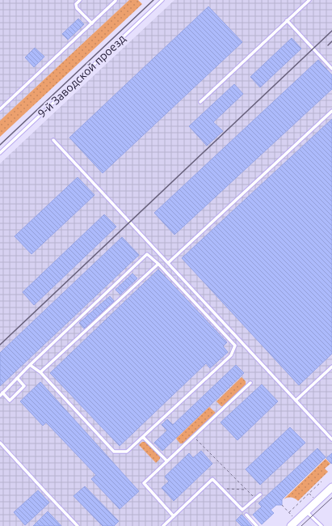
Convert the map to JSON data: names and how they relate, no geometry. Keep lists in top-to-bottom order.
{
  "streets": {
    "lane": ["9-й Заводской проезд"]
  }
}
